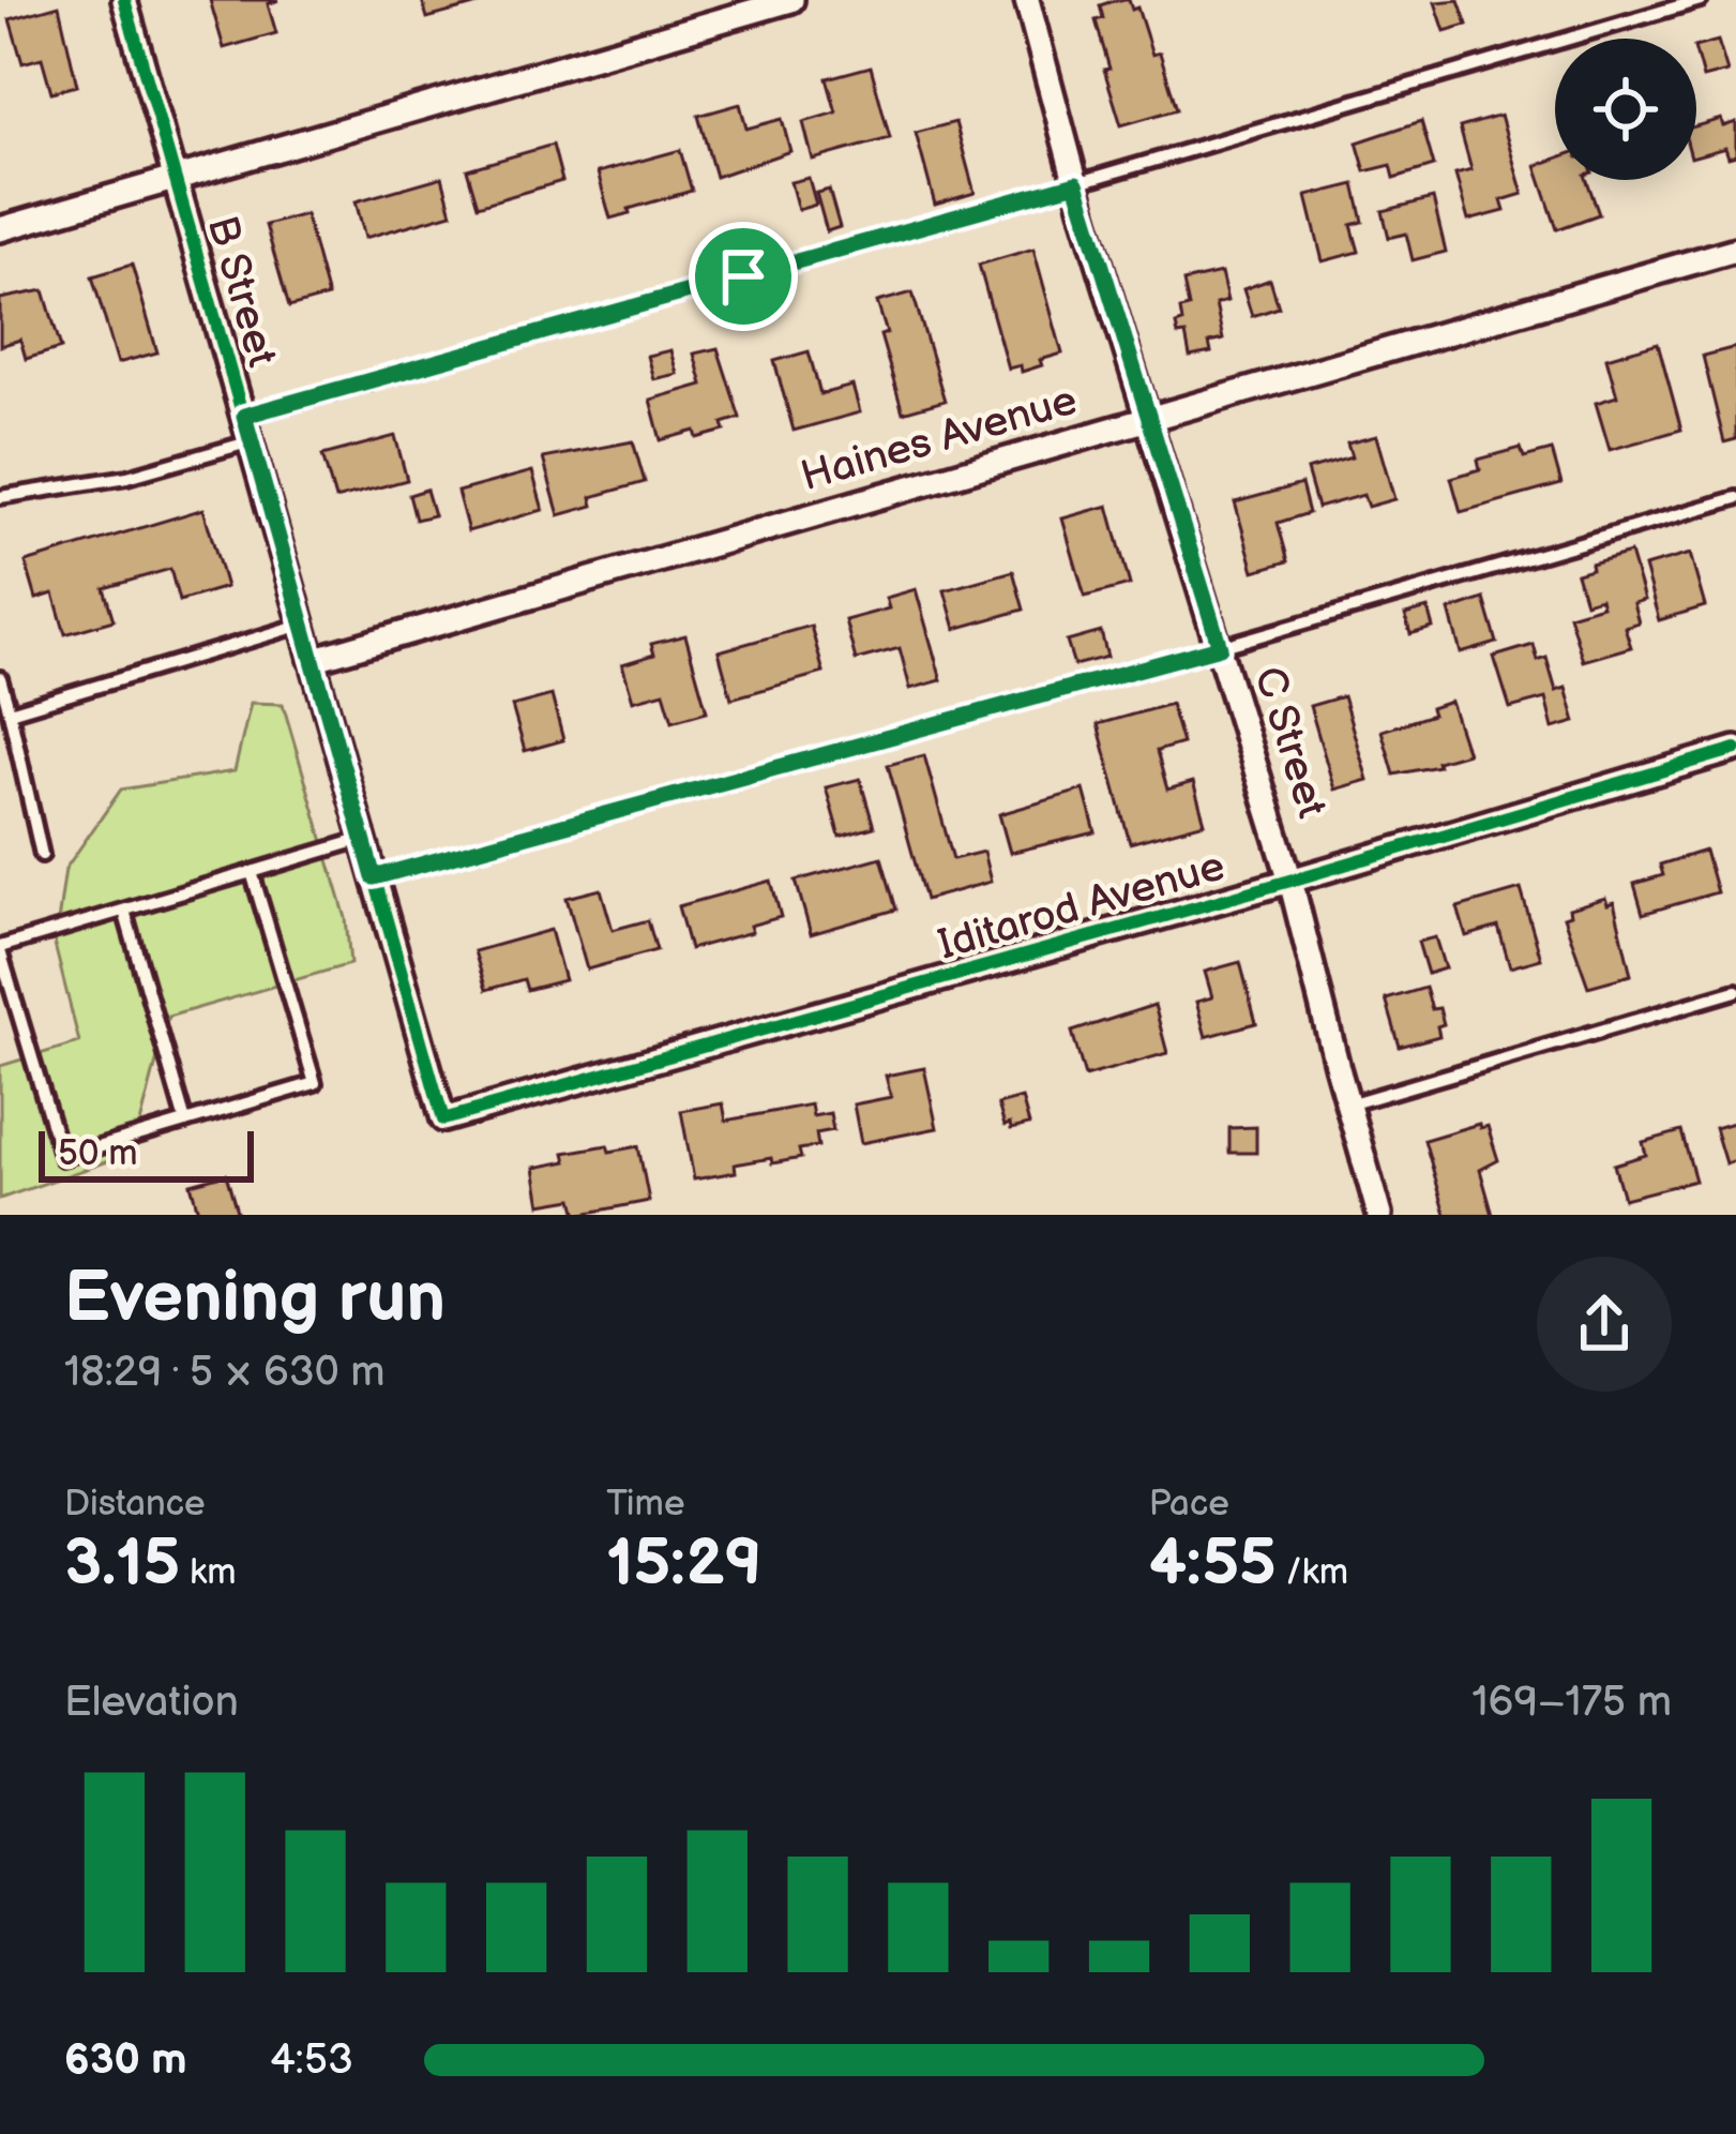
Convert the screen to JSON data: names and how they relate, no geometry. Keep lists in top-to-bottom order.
{
  "streets": {
    "street": [
      "B Street",
      "Haines Avenue",
      "C Street",
      "Iditarod Avenue"
    ]
  },
  "crossings": [
    ["B Street", "Haines Avenue"],
    ["B Street", "Iditarod Avenue"],
    ["Haines Avenue", "C Street"],
    ["C Street", "Iditarod Avenue"]
  ],
  "scale_bar": "50 m",
  "page": {
    "scale": "50 m",
    "heading": ["Evening run", "18:29 · 5 × 630 m"],
    "stats": [
      ["Distance", "3.15 km"],
      ["Time", "15:29"],
      ["Pace", "4:55 /km"]
    ],
    "chart": ["Elevation", "169–175 m"],
    "list": [
      {
        "name": "630 m",
        "note": "4:53"
      }
    ]
  }
}
